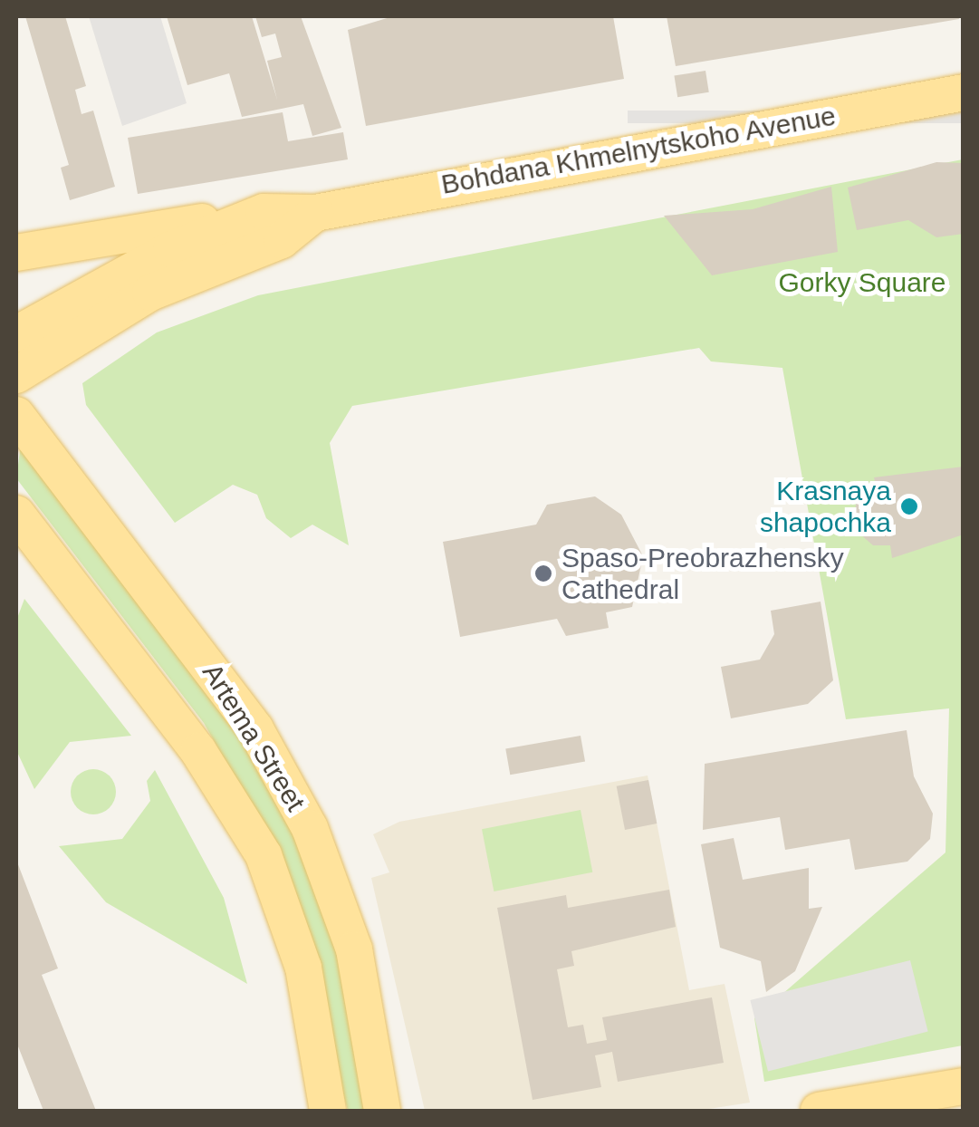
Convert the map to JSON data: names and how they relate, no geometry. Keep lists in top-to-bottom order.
{
  "streets": {
    "main road": ["Bohdana Khmelnytskoho Avenue", "Artema Street"]
  },
  "parks": ["Gorky Square"],
  "places": ["Krasnaya shapochka", "Spaso-Preobrazhensky Cathedral"]
}
